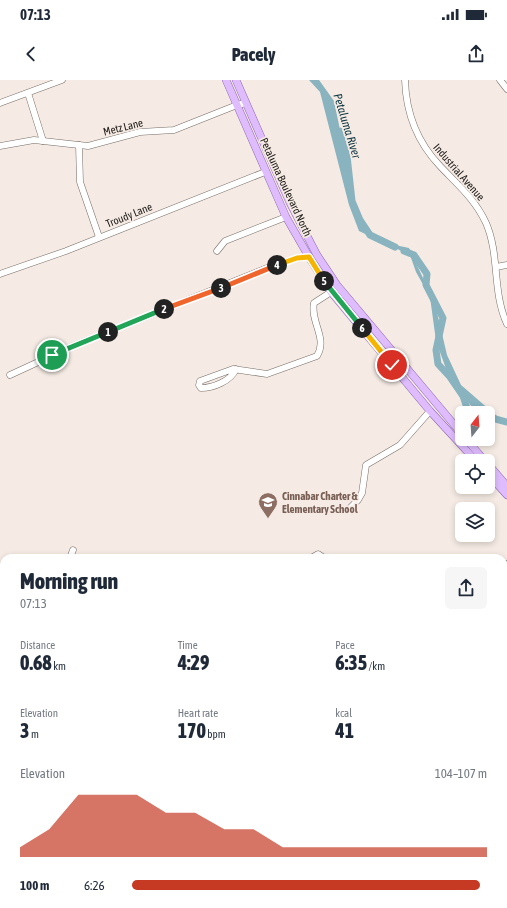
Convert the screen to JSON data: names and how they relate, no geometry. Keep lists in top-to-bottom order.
{
  "streets": {
    "main road": ["Petaluma Boulevard North"],
    "street": ["Metz Lane", "Industrial Avenue", "Troudy Lane"]
  },
  "crossings": [
    ["Metz Lane", "Petaluma Boulevard North"],
    ["Petaluma Boulevard North", "Troudy Lane"]
  ],
  "water": ["Petaluma River"],
  "places": {
    "school or university": ["Cinnabar Charter & Elementary School"]
  },
  "north": "top",
  "page": {
    "status": "07:13",
    "header": "Pacely",
    "pins": [
      "4",
      "5",
      "3",
      "2",
      "6",
      "1"
    ],
    "heading": ["Morning run", "07:13"],
    "stats": [
      ["Distance", "0.68 km"],
      ["Time", "4:29"],
      ["Pace", "6:35 /km"],
      ["Elevation", "3 m"],
      ["Heart rate", "170 bpm"],
      ["kcal", "41"]
    ],
    "chart": ["Elevation", "104–107 m"],
    "list": [
      {
        "name": "100 m",
        "note": "6:26"
      }
    ]
  }
}
